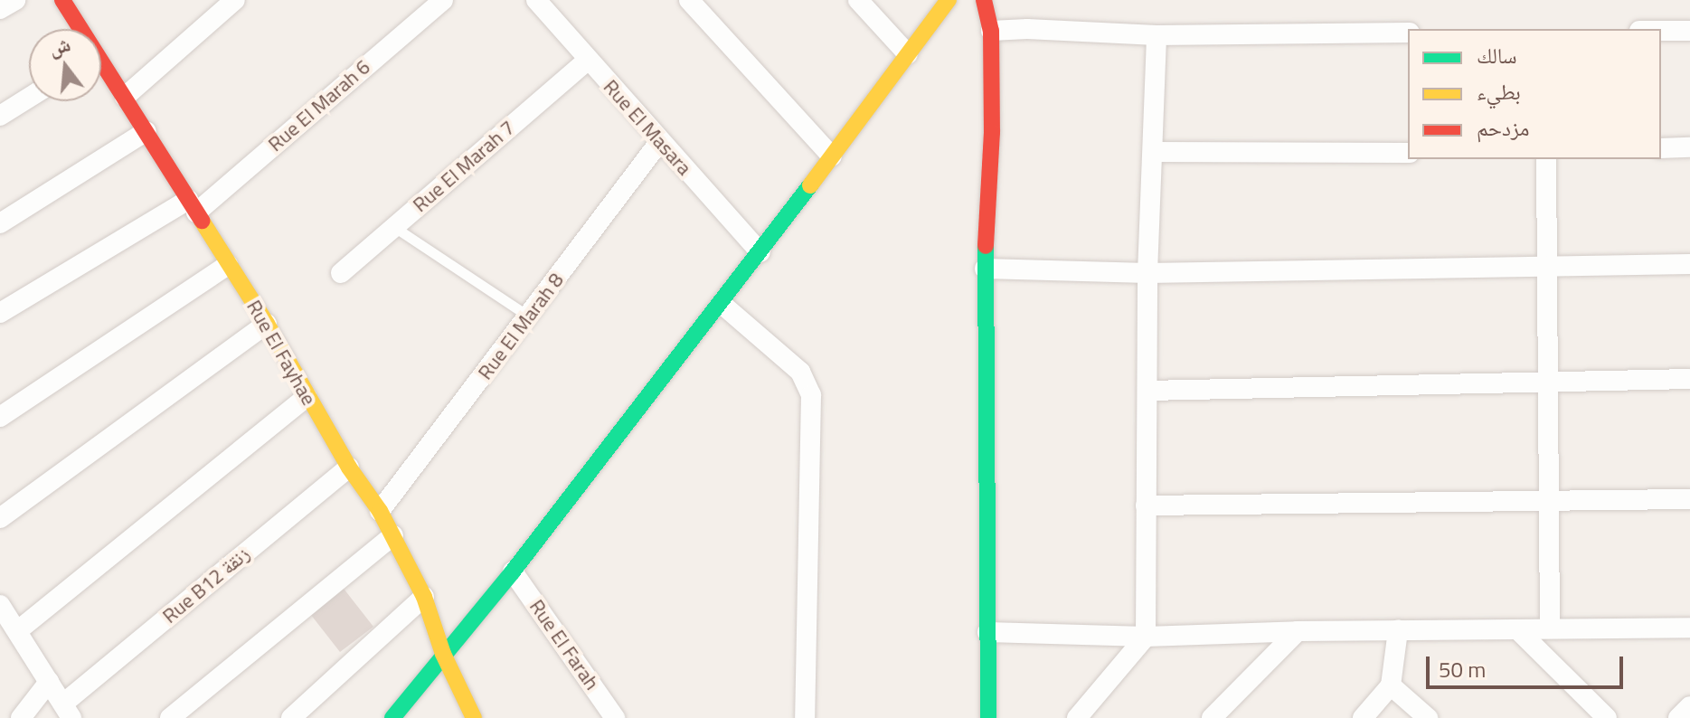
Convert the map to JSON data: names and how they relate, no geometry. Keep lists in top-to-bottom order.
{
  "streets": {
    "street": [
      "Rue El Marah 6",
      "Rue El Masara",
      "Rue El Marah 7",
      "Rue El Marah 8",
      "Rue El Fayhae",
      "Rue B12 زنقة",
      "Rue El Farah"
    ]
  },
  "crossings": [
    ["Rue El Marah 6", "Rue El Fayhae"],
    ["Rue El Masara", "Rue El Marah 7"],
    ["Rue El Masara", "Rue El Marah 8"],
    ["Rue El Marah 8", "Rue El Fayhae"],
    ["Rue El Fayhae", "Rue B12 زنقة"]
  ],
  "legend": ["سالك", "بطيء", "مزدحم"],
  "scale_bar": "50 m",
  "north": "top"
}
